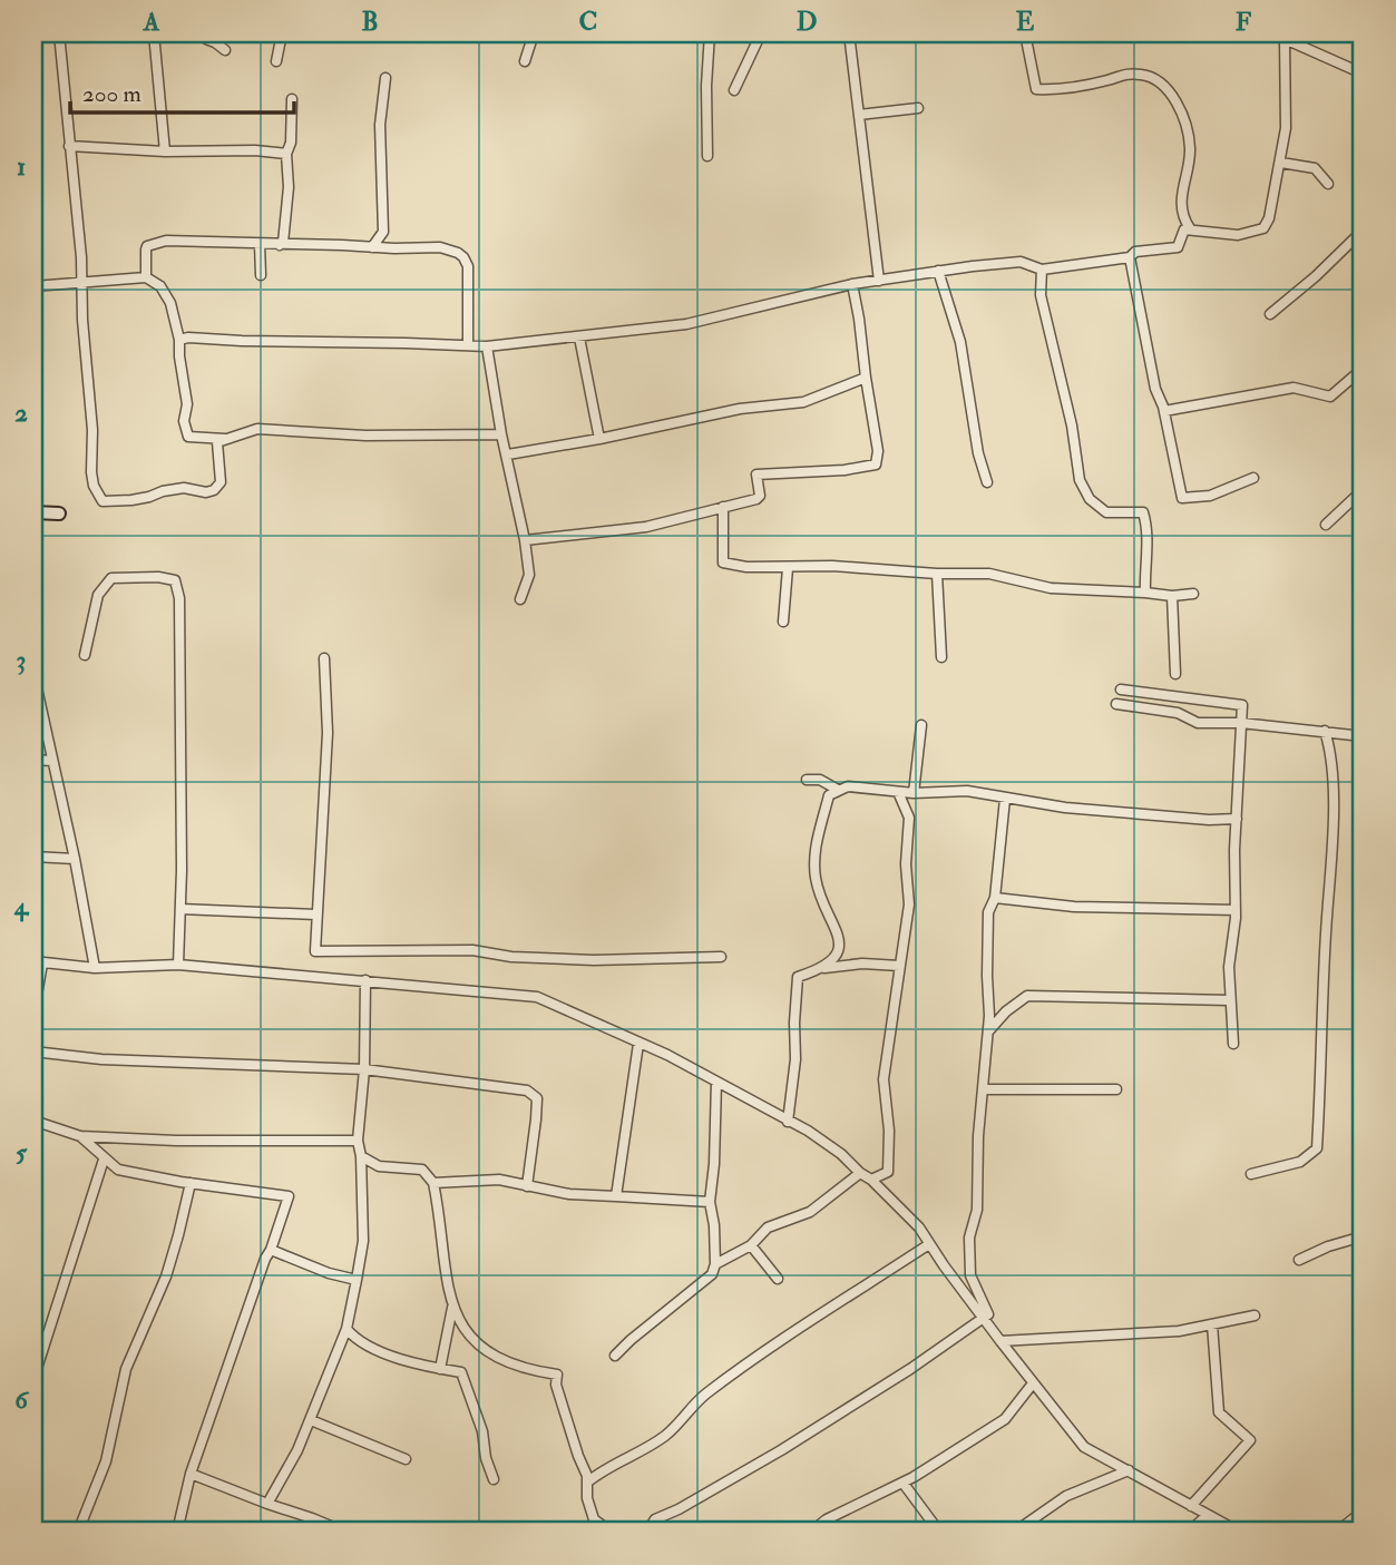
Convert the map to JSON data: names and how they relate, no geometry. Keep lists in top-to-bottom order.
{
  "scale_bar": "200 m",
  "grid": {
    "columns": [
      "A",
      "B",
      "C",
      "D",
      "E",
      "F"
    ],
    "rows": [
      "1",
      "2",
      "3",
      "4",
      "5",
      "6"
    ]
  }
}
